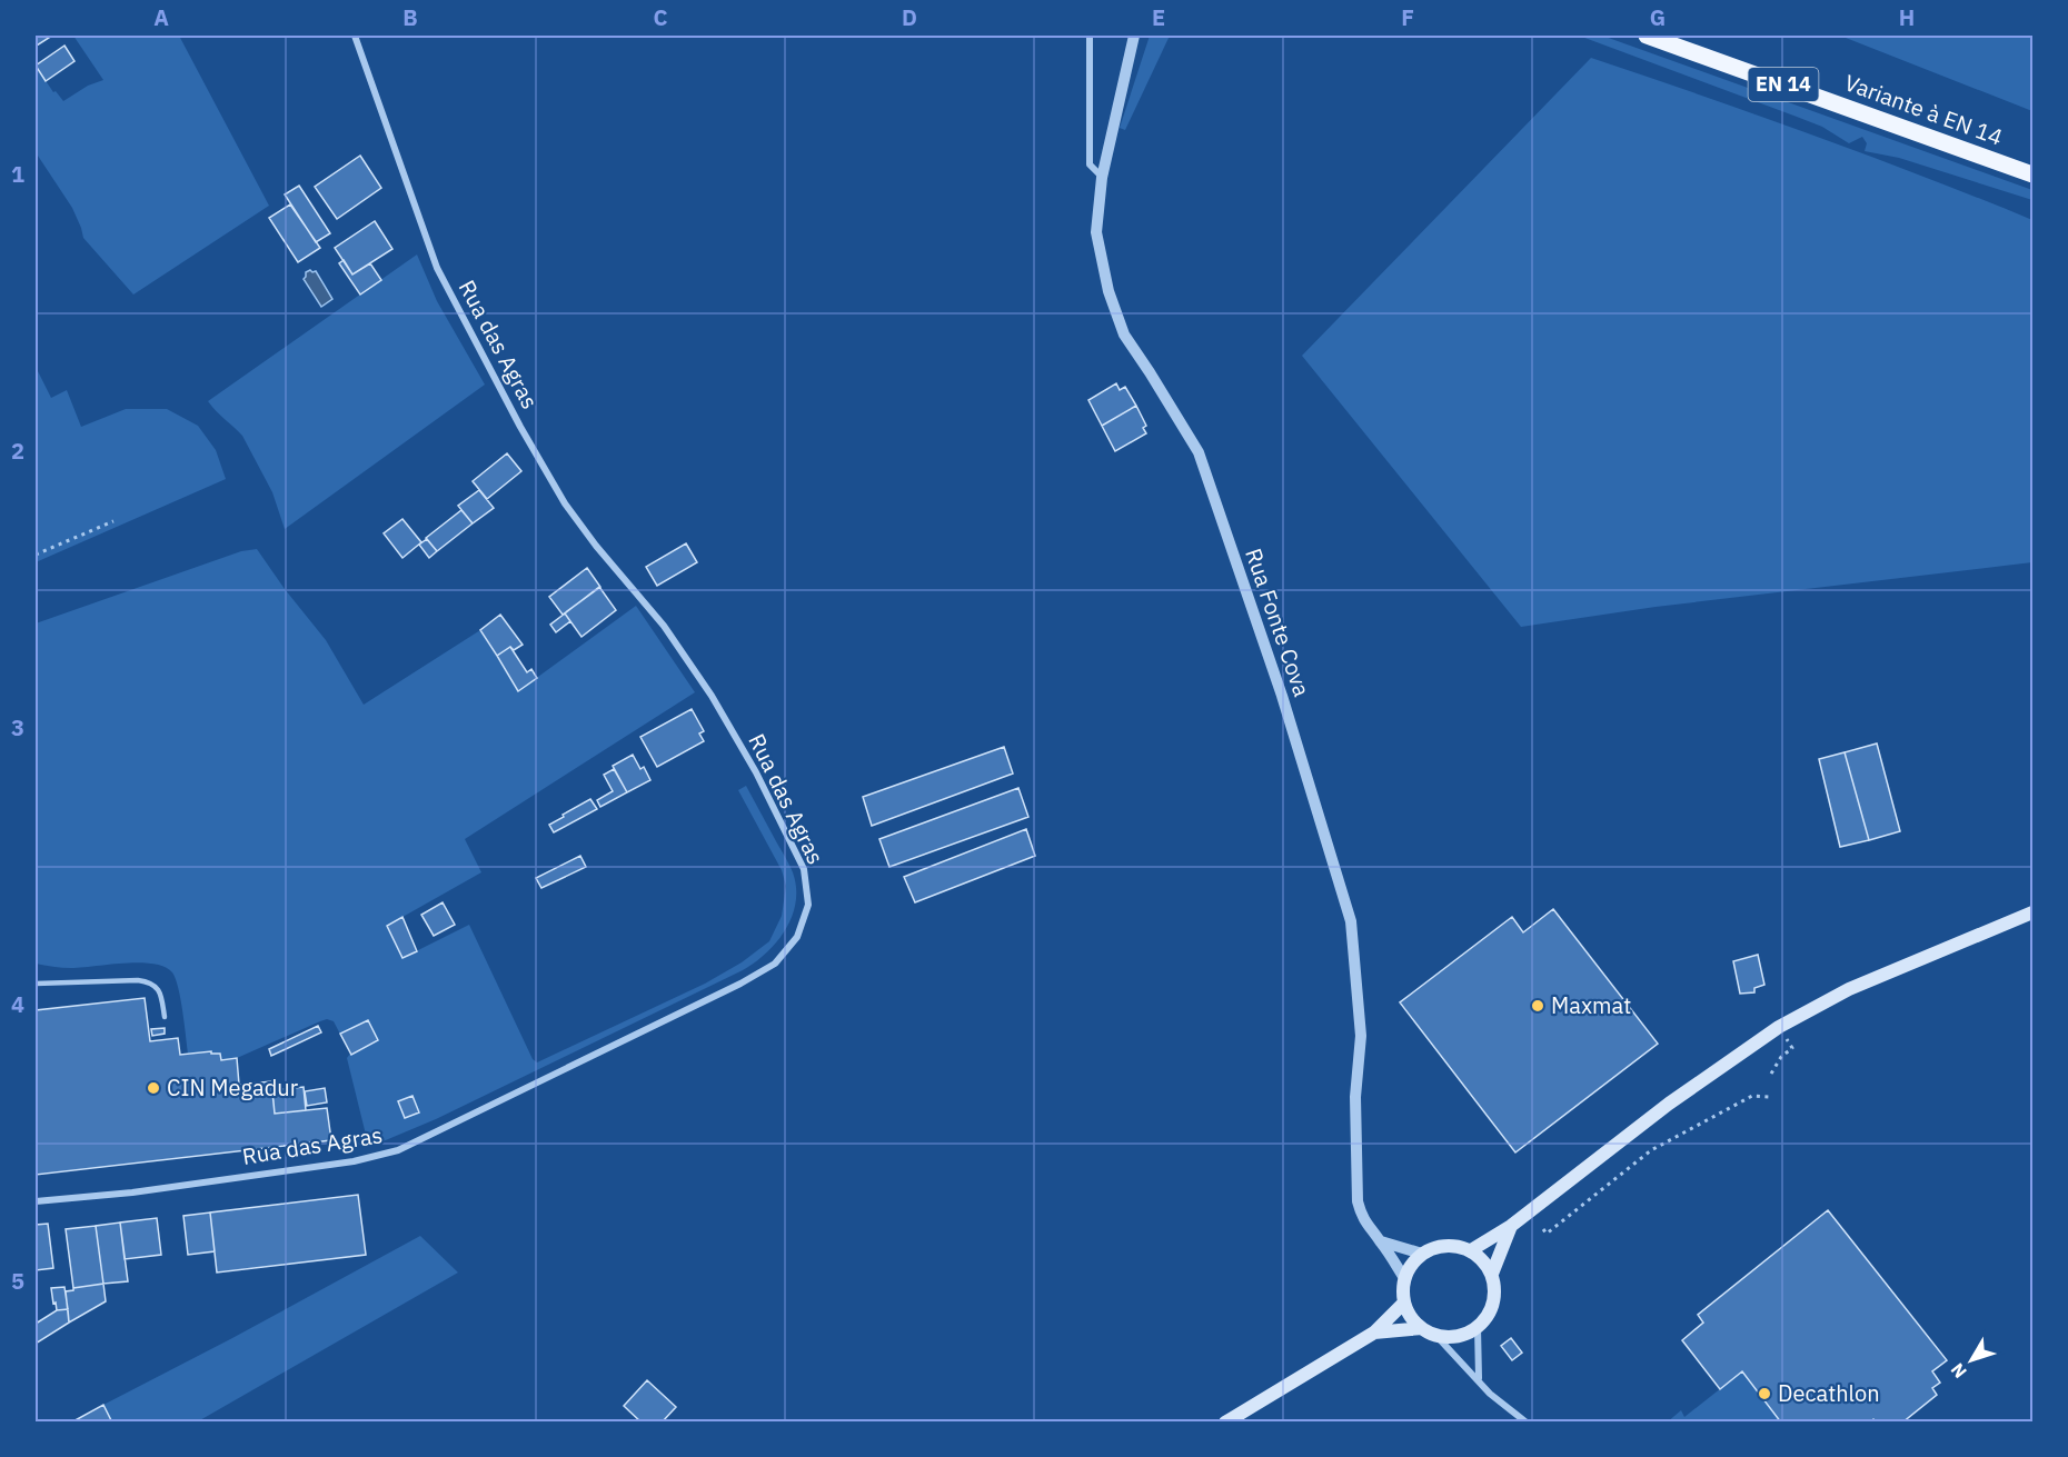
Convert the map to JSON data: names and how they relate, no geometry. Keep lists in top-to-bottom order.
{
  "streets": {
    "main road": ["EN 14", "Variante à EN 14"],
    "street": ["Rua das Agras", "Rua Fonte Cova"]
  },
  "places": ["Maxmat", "CIN Megadur", "Decathlon"],
  "north": "bottom left",
  "grid": {
    "columns": [
      "A",
      "B",
      "C",
      "D",
      "E",
      "F",
      "G",
      "H"
    ],
    "rows": [
      "1",
      "2",
      "3",
      "4",
      "5"
    ]
  }
}
